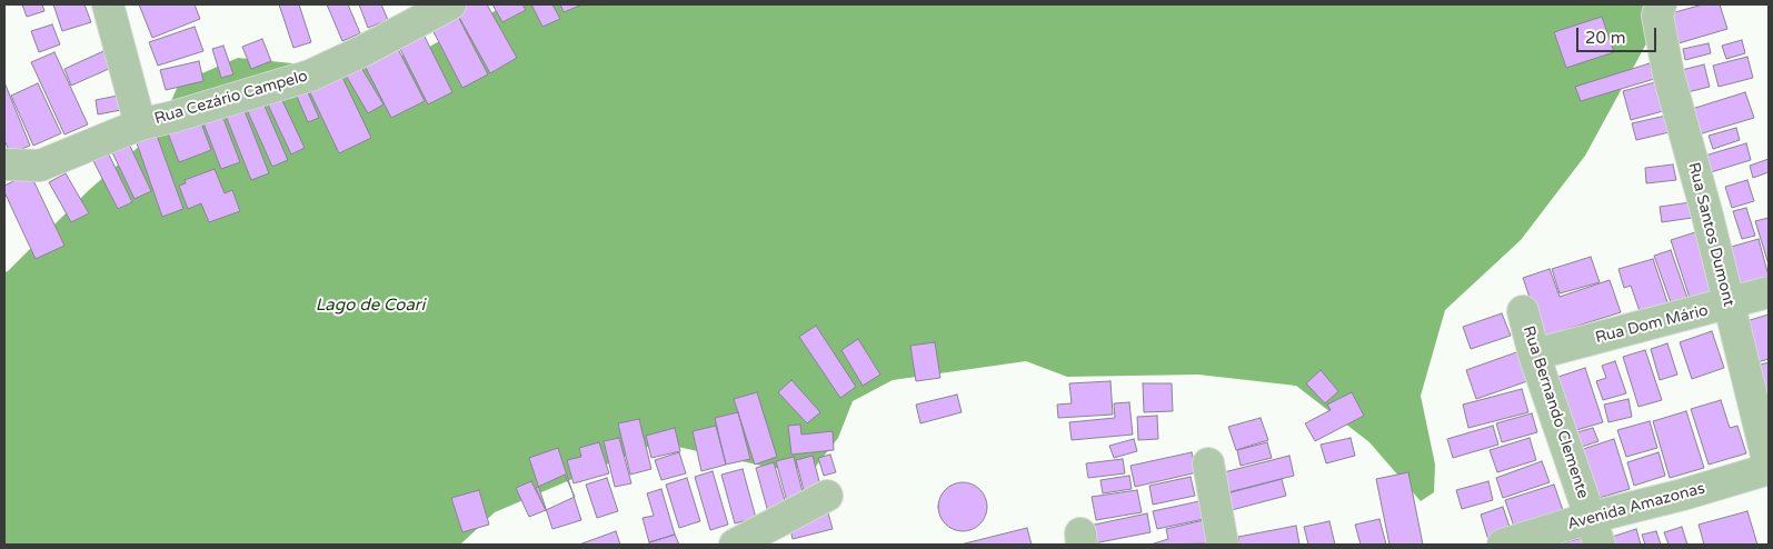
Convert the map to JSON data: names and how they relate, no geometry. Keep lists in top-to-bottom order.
{
  "streets": {
    "street": [
      "Rua Cezário Campelo",
      "Rua Santos Dumont",
      "Rua Dom Mário",
      "Rua Bernando Clemente",
      "Avenida Amazonas"
    ]
  },
  "crossings": [
    ["Rua Santos Dumont", "Rua Dom Mário"],
    ["Rua Santos Dumont", "Avenida Amazonas"],
    ["Rua Dom Mário", "Rua Bernando Clemente"],
    ["Rua Bernando Clemente", "Avenida Amazonas"]
  ],
  "water": ["Lago de Coari"],
  "scale_bar": "20 m"
}
